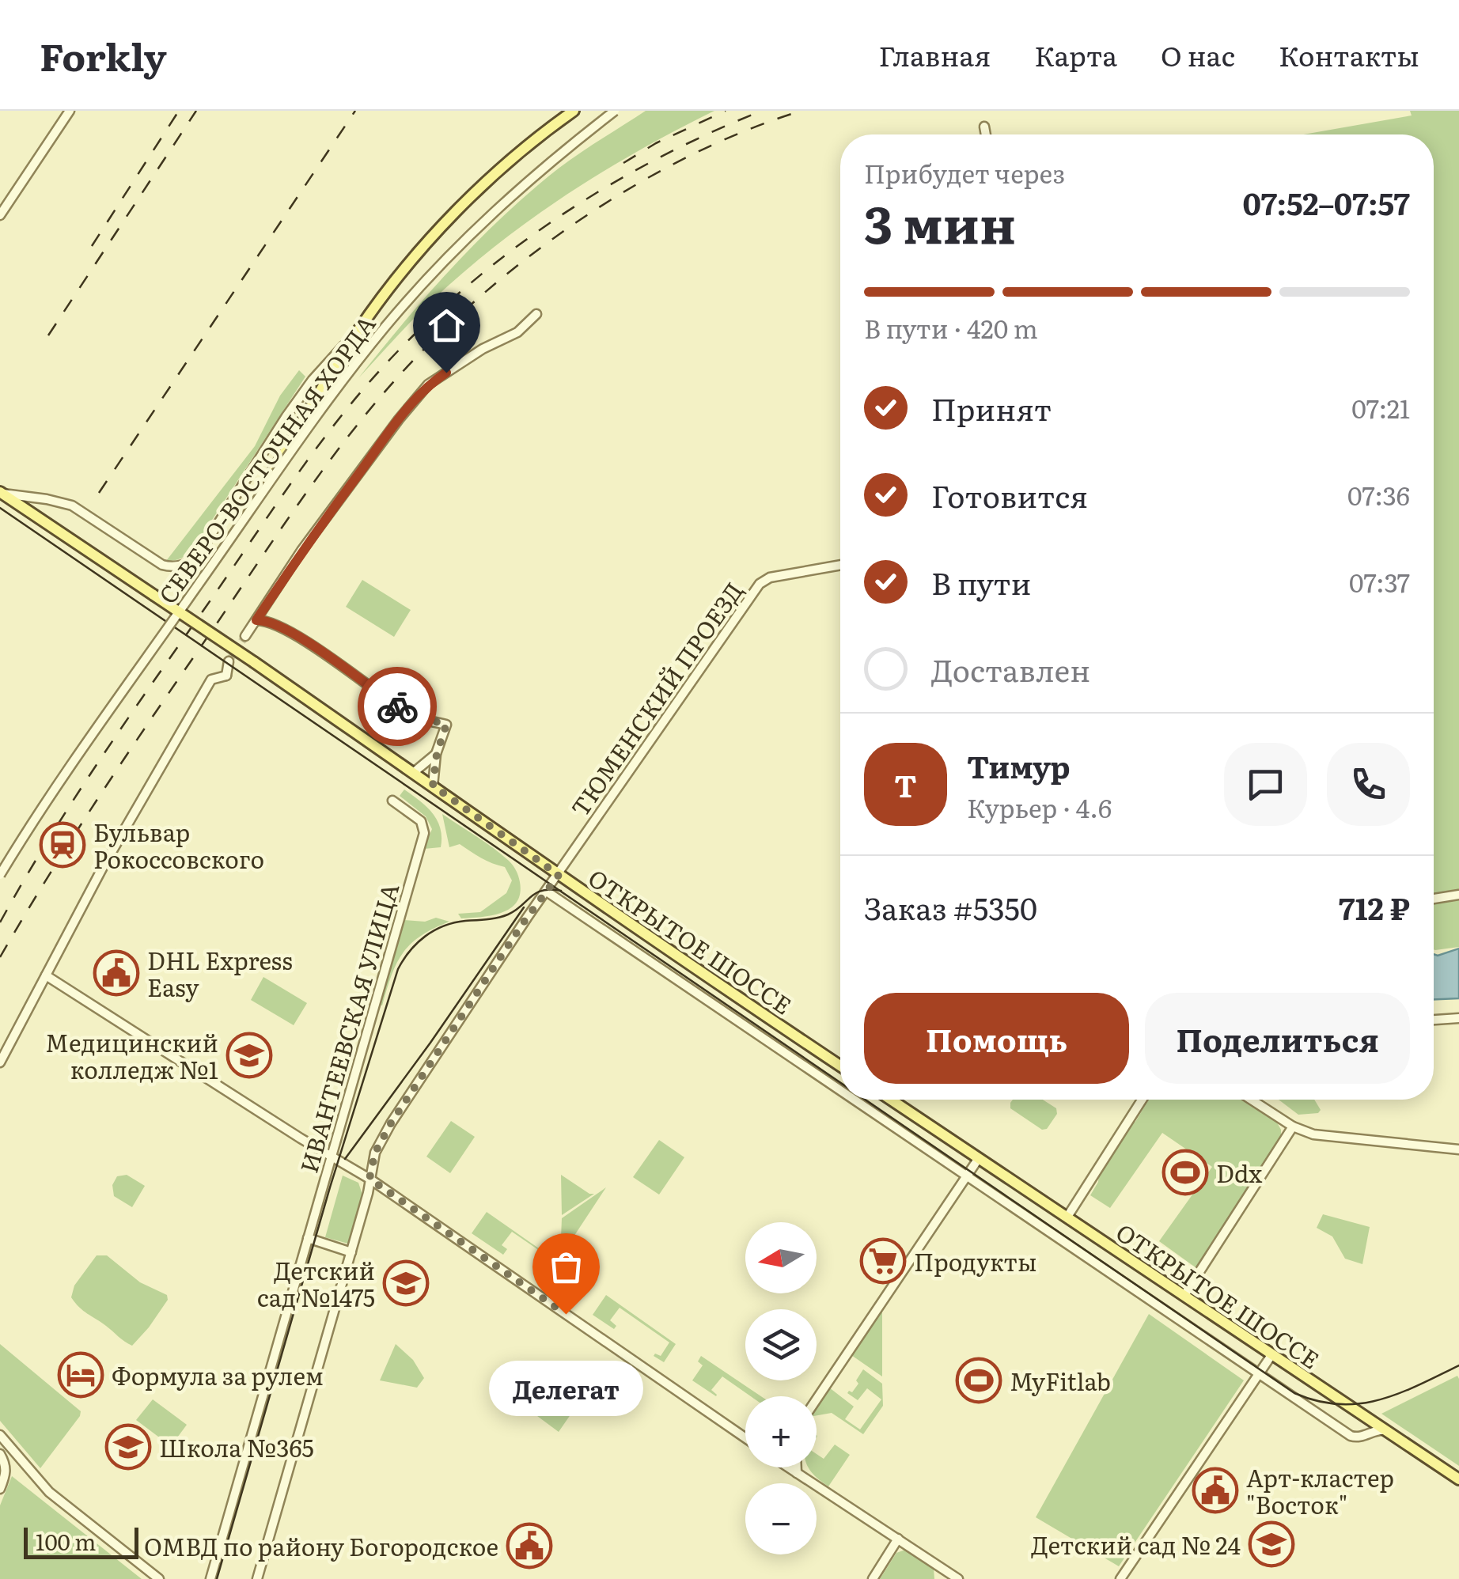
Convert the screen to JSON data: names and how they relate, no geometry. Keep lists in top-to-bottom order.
{
  "streets": {
    "main road": ["СЕВЕРО-ВОСТОЧНАЯ ХОРДА", "ОТКРЫТОЕ ШОССЕ"],
    "street": ["ТЮМЕНСКИЙ ПРОЕЗД", "ИВАНТЕЕВСКАЯ УЛИЦА"]
  },
  "crossings": [
    ["ТЮМЕНСКИЙ ПРОЕЗД", "ОТКРЫТОЕ ШОССЕ"]
  ],
  "places": {
    "station": ["Бульвар Рокоссовского"],
    "public building": ["DHL Express Easy", "Арт-кластер \"Восток\"", "ОМВД по району Богородское"],
    "school or university": [
      "Медицинский колледж №1",
      "Детский сад №1475",
      "Школа №365",
      "Детский сад № 24"
    ],
    "sports": ["Ddx", "MyFitlab"],
    "supermarket": ["Продукты"],
    "other": ["Делегат"],
    "hotel": ["Формула за рулем"]
  },
  "scale_bar": "100 m",
  "north": "left",
  "page": {
    "header": "Forkly",
    "nav": [
      "Главная",
      "Карта",
      "О нас",
      "Контакты"
    ],
    "heading": ["3 мин", "Прибудет через", "07:52–07:57"],
    "panel": [
      "Тимур",
      "Курьер · 4.6",
      "Заказ #5350",
      "712 ₽"
    ],
    "bar": "В пути · 420 m",
    "list": [
      ["Принят", "07:21"],
      ["Готовится", "07:36"],
      ["В пути", "07:37"],
      "Доставлен"
    ],
    "round": "Т",
    "buttons": ["Помощь", "Поделиться"],
    "map_buttons": ["+", "−"],
    "bubble": "Делегат",
    "scale": "100 m"
  }
}
